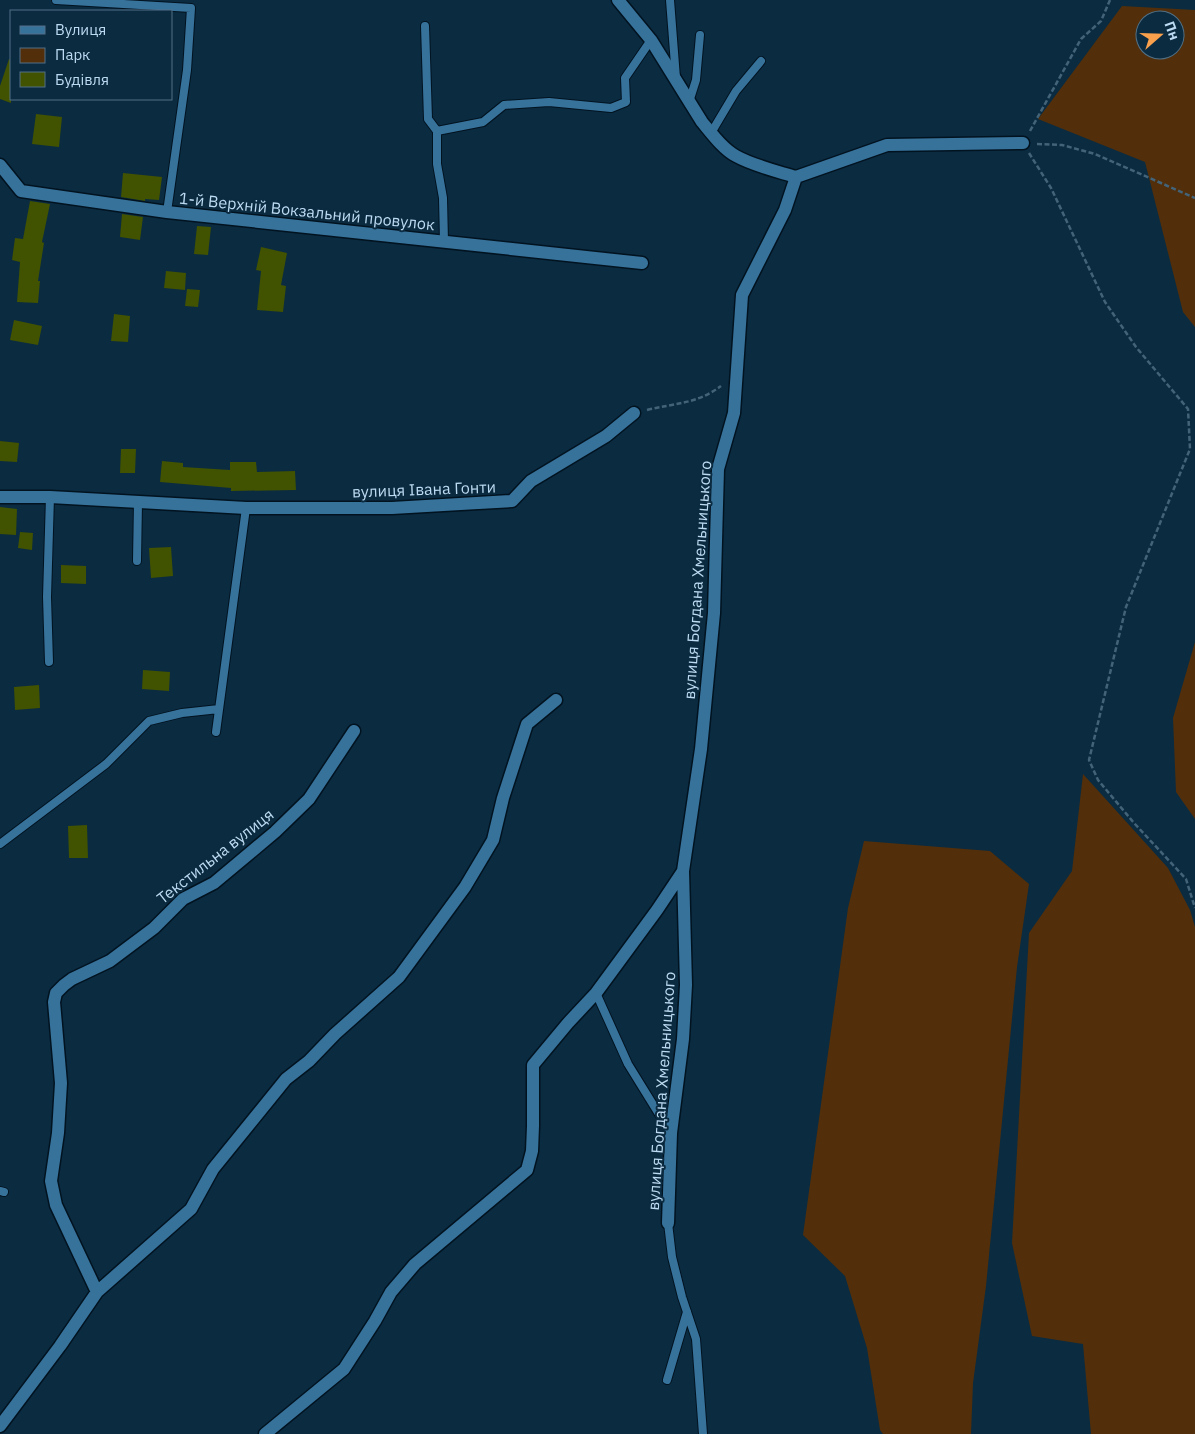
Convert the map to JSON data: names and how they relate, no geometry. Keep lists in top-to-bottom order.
{
  "streets": {
    "street": [
      "1-й Верхній Вокзальний провулок",
      "вулиця Івана Гонти",
      "вулиця Богдана Хмельницького",
      "Текстильна вулиця"
    ]
  },
  "legend": ["Вулиця", "Парк", "Будівля"],
  "north": "right"
}
